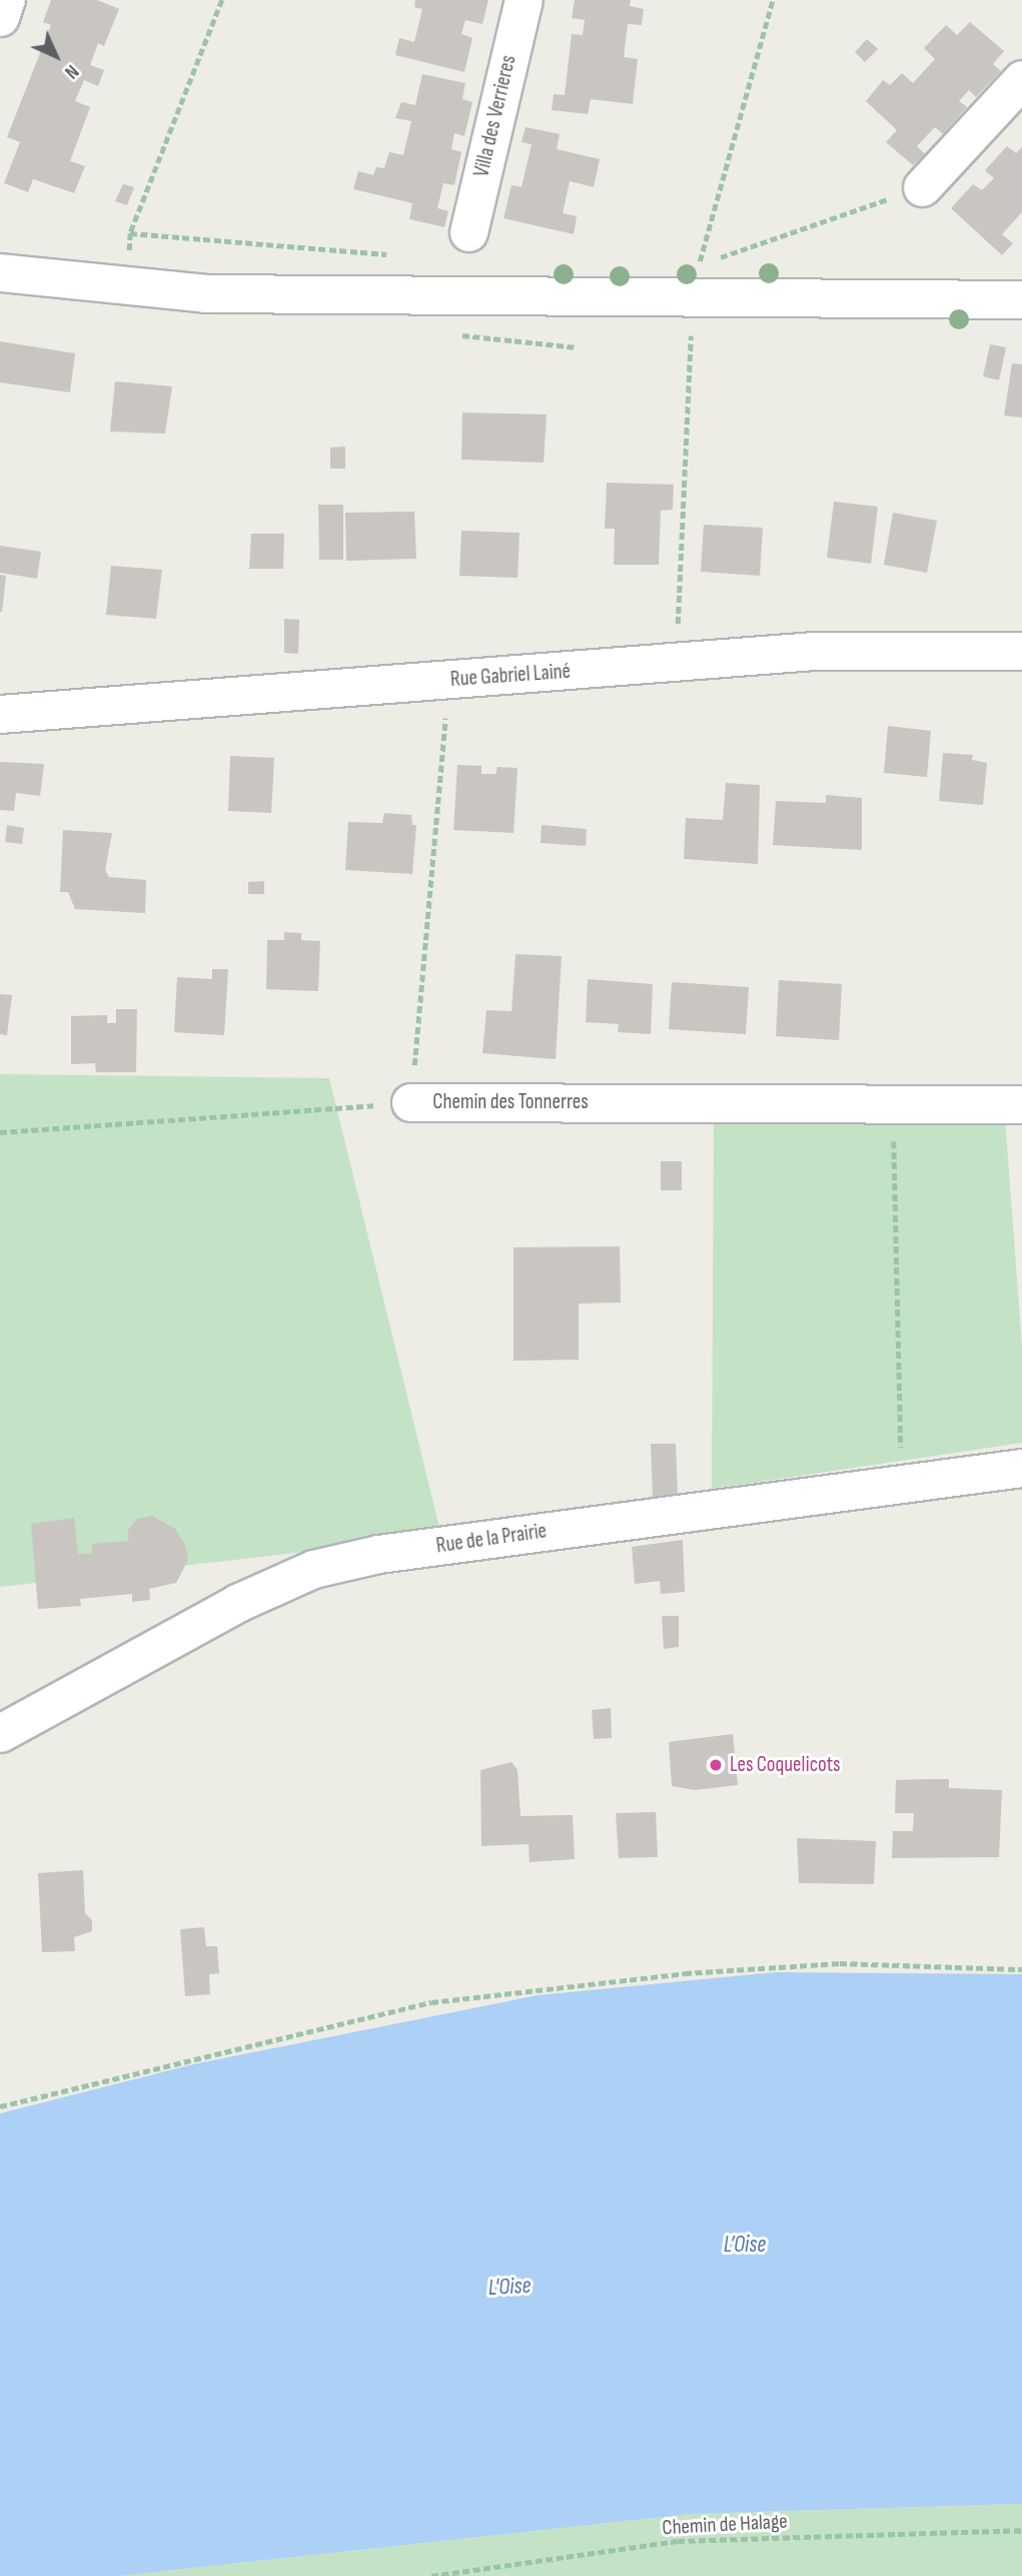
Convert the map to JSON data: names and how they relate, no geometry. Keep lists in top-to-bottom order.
{
  "streets": {
    "street": [
      "Villa des Verrieres",
      "Rue Gabriel Lainé",
      "Chemin des Tonnerres",
      "Rue de la Prairie"
    ],
    "path": ["Chemin de Halage"]
  },
  "water": ["L’Oise", "L'Oise"],
  "places": ["Les Coquelicots"],
  "north": "bottom right"
}
